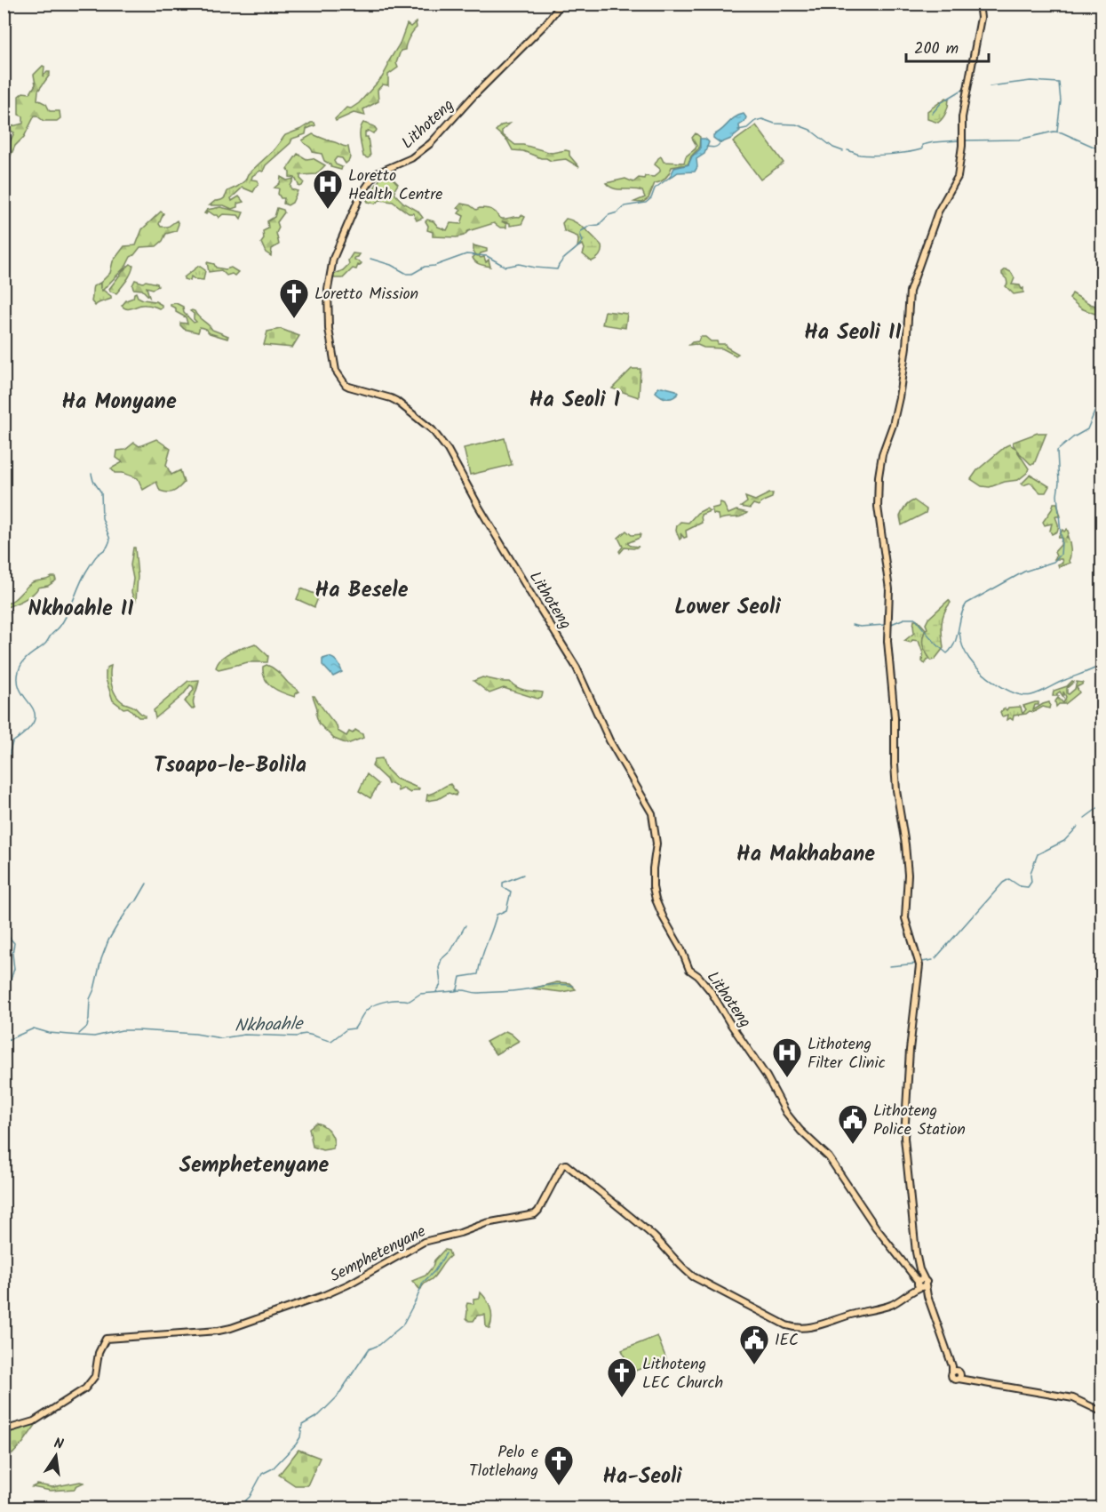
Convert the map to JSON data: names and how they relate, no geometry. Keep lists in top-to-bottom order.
{
  "streets": {
    "main road": ["Lithoteng", "Semphetenyane"]
  },
  "crossings": [
    ["Lithoteng", "Semphetenyane"]
  ],
  "districts": [
    "Ha Seoli II",
    "Ha Seoli I",
    "Ha Monyane",
    "Ha Besele",
    "Lower Seoli",
    "Nkhoahle II",
    "Tsoapo-le-Bolila",
    "Ha Makhabane",
    "Semphetenyane",
    "Ha-Seoli"
  ],
  "water": ["Nkhoahle"],
  "places": {
    "hospital": ["Loretto Health Centre", "Lithoteng Filter Clinic"],
    "church": ["Loretto Mission", "Lithoteng LEC Church", "Pelo e Tlotlehang"],
    "public building": ["Lithoteng Police Station", "IEC"]
  },
  "scale_bar": "200 m",
  "north": "top"
}
